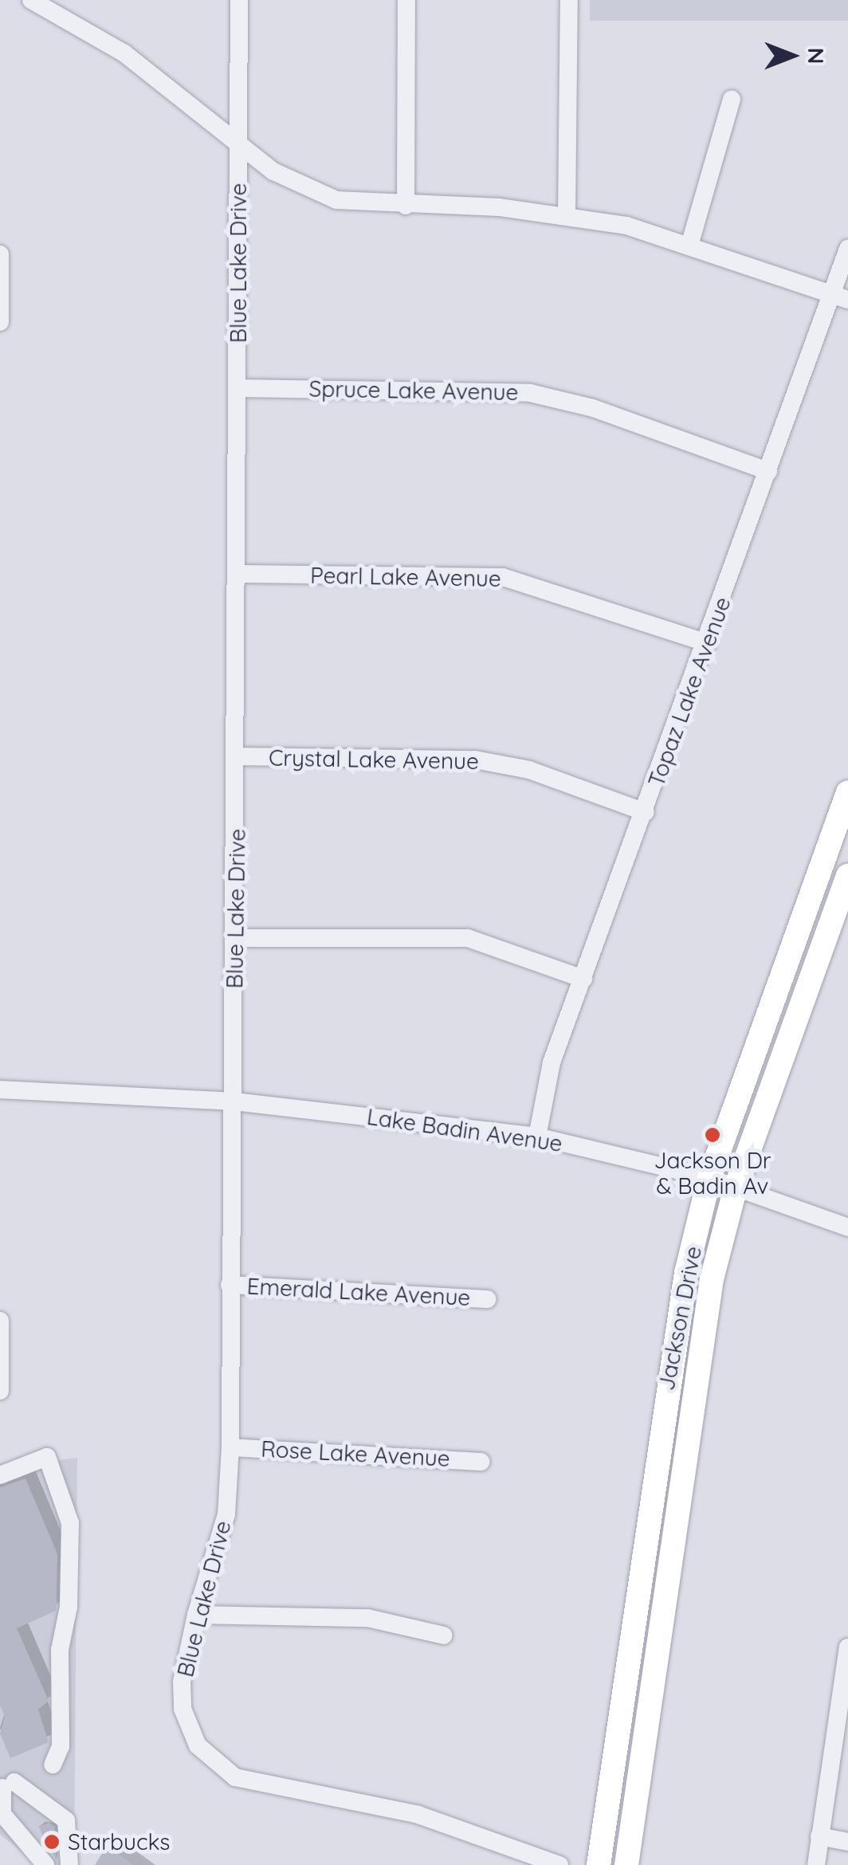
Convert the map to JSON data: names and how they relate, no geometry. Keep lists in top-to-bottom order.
{
  "streets": {
    "main road": ["Jackson Drive"],
    "street": [
      "Blue Lake Drive",
      "Spruce Lake Avenue",
      "Pearl Lake Avenue",
      "Topaz Lake Avenue",
      "Crystal Lake Avenue",
      "Lake Badin Avenue",
      "Emerald Lake Avenue",
      "Rose Lake Avenue"
    ]
  },
  "crossings": [
    ["Blue Lake Drive", "Spruce Lake Avenue"],
    ["Blue Lake Drive", "Pearl Lake Avenue"],
    ["Blue Lake Drive", "Crystal Lake Avenue"],
    ["Blue Lake Drive", "Lake Badin Avenue"],
    ["Blue Lake Drive", "Emerald Lake Avenue"],
    ["Blue Lake Drive", "Rose Lake Avenue"],
    ["Spruce Lake Avenue", "Topaz Lake Avenue"],
    ["Pearl Lake Avenue", "Topaz Lake Avenue"],
    ["Topaz Lake Avenue", "Crystal Lake Avenue"],
    ["Topaz Lake Avenue", "Lake Badin Avenue"],
    ["Lake Badin Avenue", "Jackson Drive"]
  ],
  "places": ["Jackson Dr & Badin Av", "Starbucks"],
  "north": "right"
}
